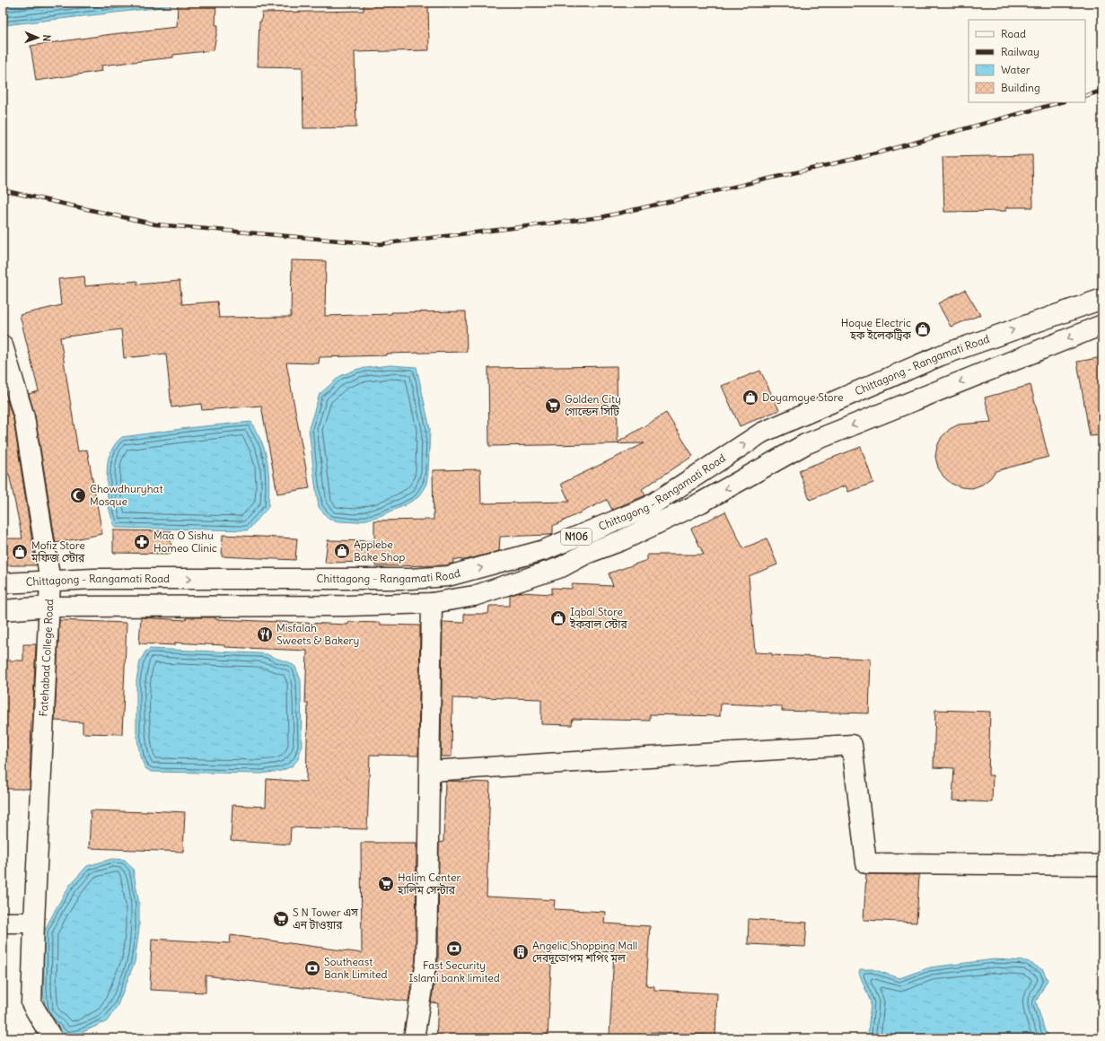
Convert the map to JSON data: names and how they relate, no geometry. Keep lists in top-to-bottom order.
{
  "streets": {
    "main road": ["Chittagong - Rangamati Road", "N106", "Fatehabad College Road"]
  },
  "crossings": [
    ["Chittagong - Rangamati Road", "Fatehabad College Road"]
  ],
  "places": {
    "shop": [
      "Hoque Electric হক ইলেকট্রিক",
      "Doyamoye Store",
      "Applebe Bake Shop",
      "Mofiz Store মফিজ স্টোর",
      "Iqbal Store ইকবাল স্টোর"
    ],
    "supermarket": ["Golden City গোল্ডেন সিটি", "Halim Center হালিম সেন্টার", "S N Tower এস এন টাওয়ার"],
    "mosque": ["Chowdhuryhat Mosque"],
    "pharmacy": ["Maa O Sishu Homeo Clinic"],
    "restaurant": ["Misfalah Sweets & Bakery"],
    "bank": ["Fast Security Islami bank limited", "Southeast Bank Limited"],
    "building": ["Angelic Shopping Mall দেবদূতোপম শপিং মল"]
  },
  "legend": [
    "Road",
    "Railway",
    "Water",
    "Building"
  ],
  "north": "right"
}
